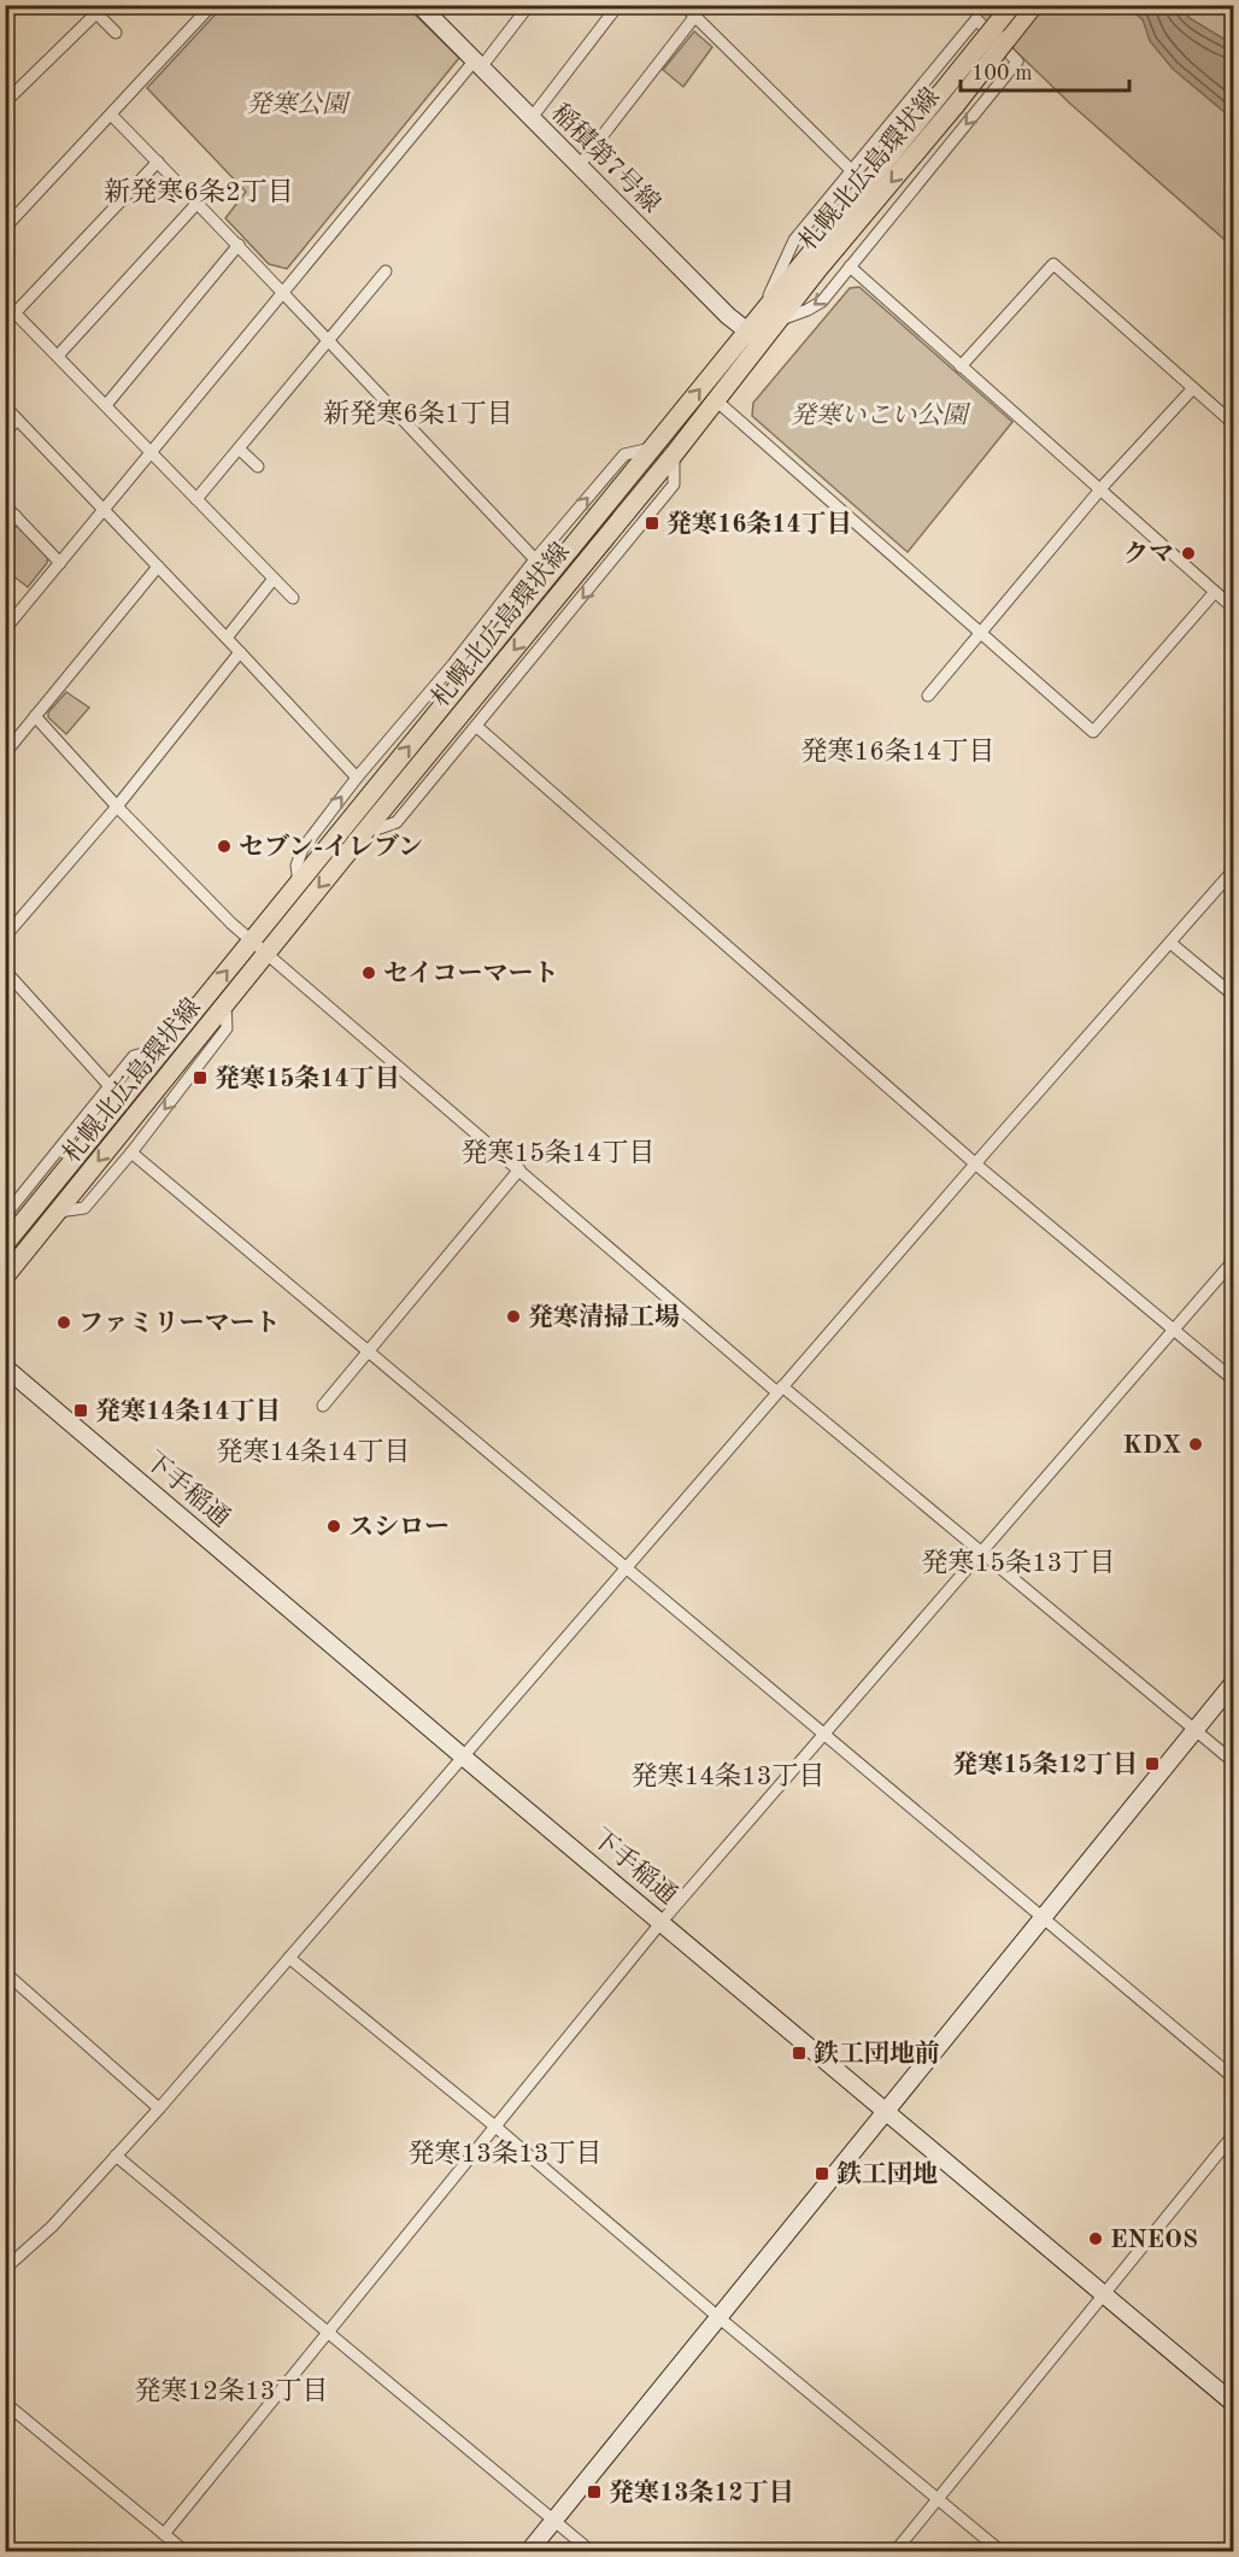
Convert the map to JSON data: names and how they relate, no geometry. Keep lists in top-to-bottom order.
{
  "streets": {
    "main road": ["稲積第7号線", "札幌北広島環状線", "下手稲通"]
  },
  "crossings": [
    ["稲積第7号線", "札幌北広島環状線"]
  ],
  "districts": [
    "新発寒6条2丁目",
    "新発寒6条1丁目",
    "発寒16条14丁目",
    "発寒15条14丁目",
    "発寒14条14丁目",
    "発寒15条13丁目",
    "発寒14条13丁目",
    "発寒13条13丁目",
    "発寒12条13丁目"
  ],
  "parks": ["発寒公園", "発寒いこい公園"],
  "places": {
    "transit": [
      "発寒16条14丁目",
      "発寒15条14丁目",
      "発寒14条14丁目",
      "発寒15条12丁目",
      "鉄工団地前",
      "鉄工団地",
      "発寒13条12丁目"
    ],
    "other": [
      "クマ",
      "セブン-イレブン",
      "セイコーマート",
      "発寒清掃工場",
      "ファミリーマート",
      "KDX",
      "スシロー",
      "ENEOS"
    ]
  },
  "scale_bar": "100 m"
}
